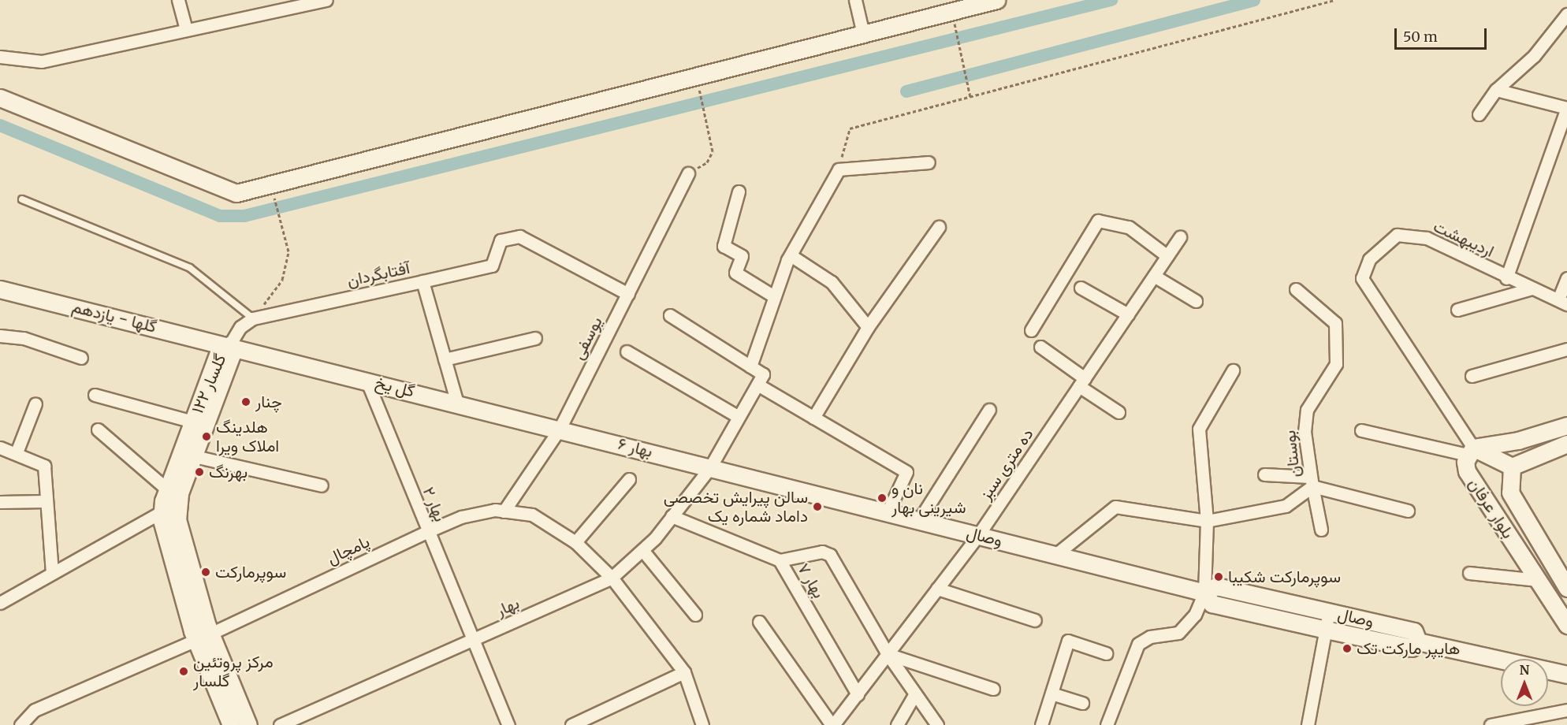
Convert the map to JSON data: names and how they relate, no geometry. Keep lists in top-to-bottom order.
{
  "streets": {
    "main road": [
      "گلها - یازدهم",
      "گلسار ۱۲۲",
      "گل یخ",
      "بهار ۶",
      "بلوار عرفان",
      "وصال"
    ],
    "street": [
      "اردیبهشت",
      "آفتابگردان",
      "یوسفی",
      "بوستان",
      "ده متری سبز",
      "بهار ۲",
      "پامچال",
      "بهار ۷",
      "بهار"
    ]
  },
  "crossings": [
    ["اردیبهشت", "بلوار عرفان"],
    ["آفتابگردان", "گلها - یازدهم"],
    ["آفتابگردان", "گلسار ۱۲۲"],
    ["آفتابگردان", "گل یخ"],
    ["گلها - یازدهم", "گلسار ۱۲۲"],
    ["گلها - یازدهم", "گل یخ"],
    ["یوسفی", "گل یخ"],
    ["یوسفی", "بهار ۶"],
    ["یوسفی", "پامچال"],
    ["گلسار ۱۲۲", "گل یخ"],
    ["گلسار ۱۲۲", "پامچال"],
    ["گل یخ", "بهار ۶"],
    ["گل یخ", "بهار ۲"],
    ["بهار ۶", "وصال"],
    ["بهار ۶", "بهار"],
    ["بوستان", "وصال"],
    ["ده متری سبز", "وصال"],
    ["ده متری سبز", "بهار ۷"],
    ["بهار ۲", "پامچال"],
    ["بهار ۲", "بهار"],
    ["وصال", "بهار"],
    ["پامچال", "بهار"],
    ["بهار ۷", "بهار"]
  ],
  "places": [
    "چنار",
    "هلدینگ املاک ویرا",
    "بهرنگ",
    "نان و شیرینی بهار",
    "سالن پیرایش تخصصی داماد شماره یک",
    "سوپرمارکت",
    "سوپرمارکت شکیبا",
    "هایپر مارکت تک",
    "مرکز پروتئین گلسار"
  ],
  "scale_bar": "50 m",
  "north": "top"
}
